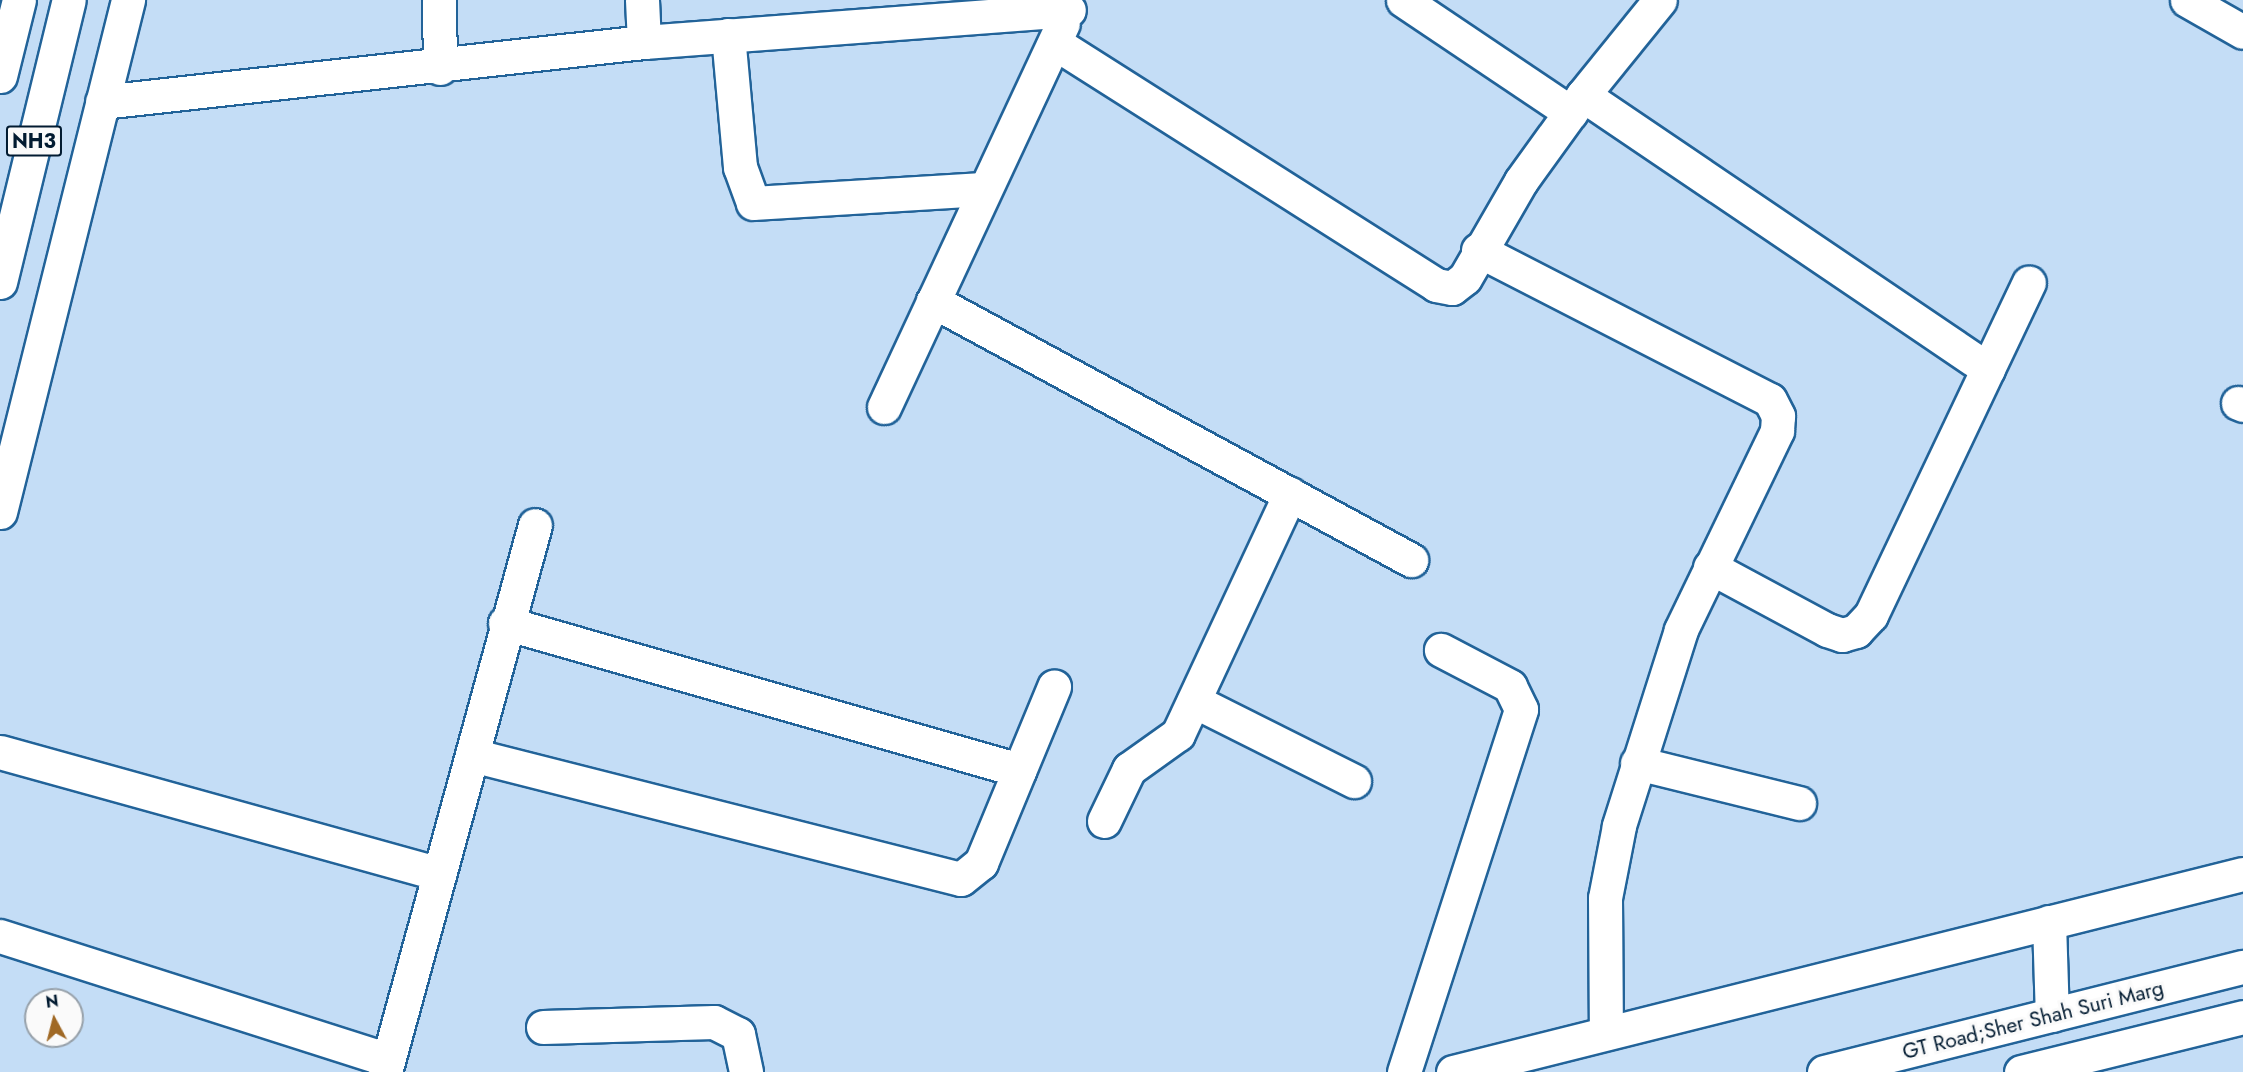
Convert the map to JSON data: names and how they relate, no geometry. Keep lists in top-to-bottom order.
{
  "streets": {
    "main road": ["NH3", "GT Road;Sher Shah Suri Marg"]
  },
  "north": "top"
}
